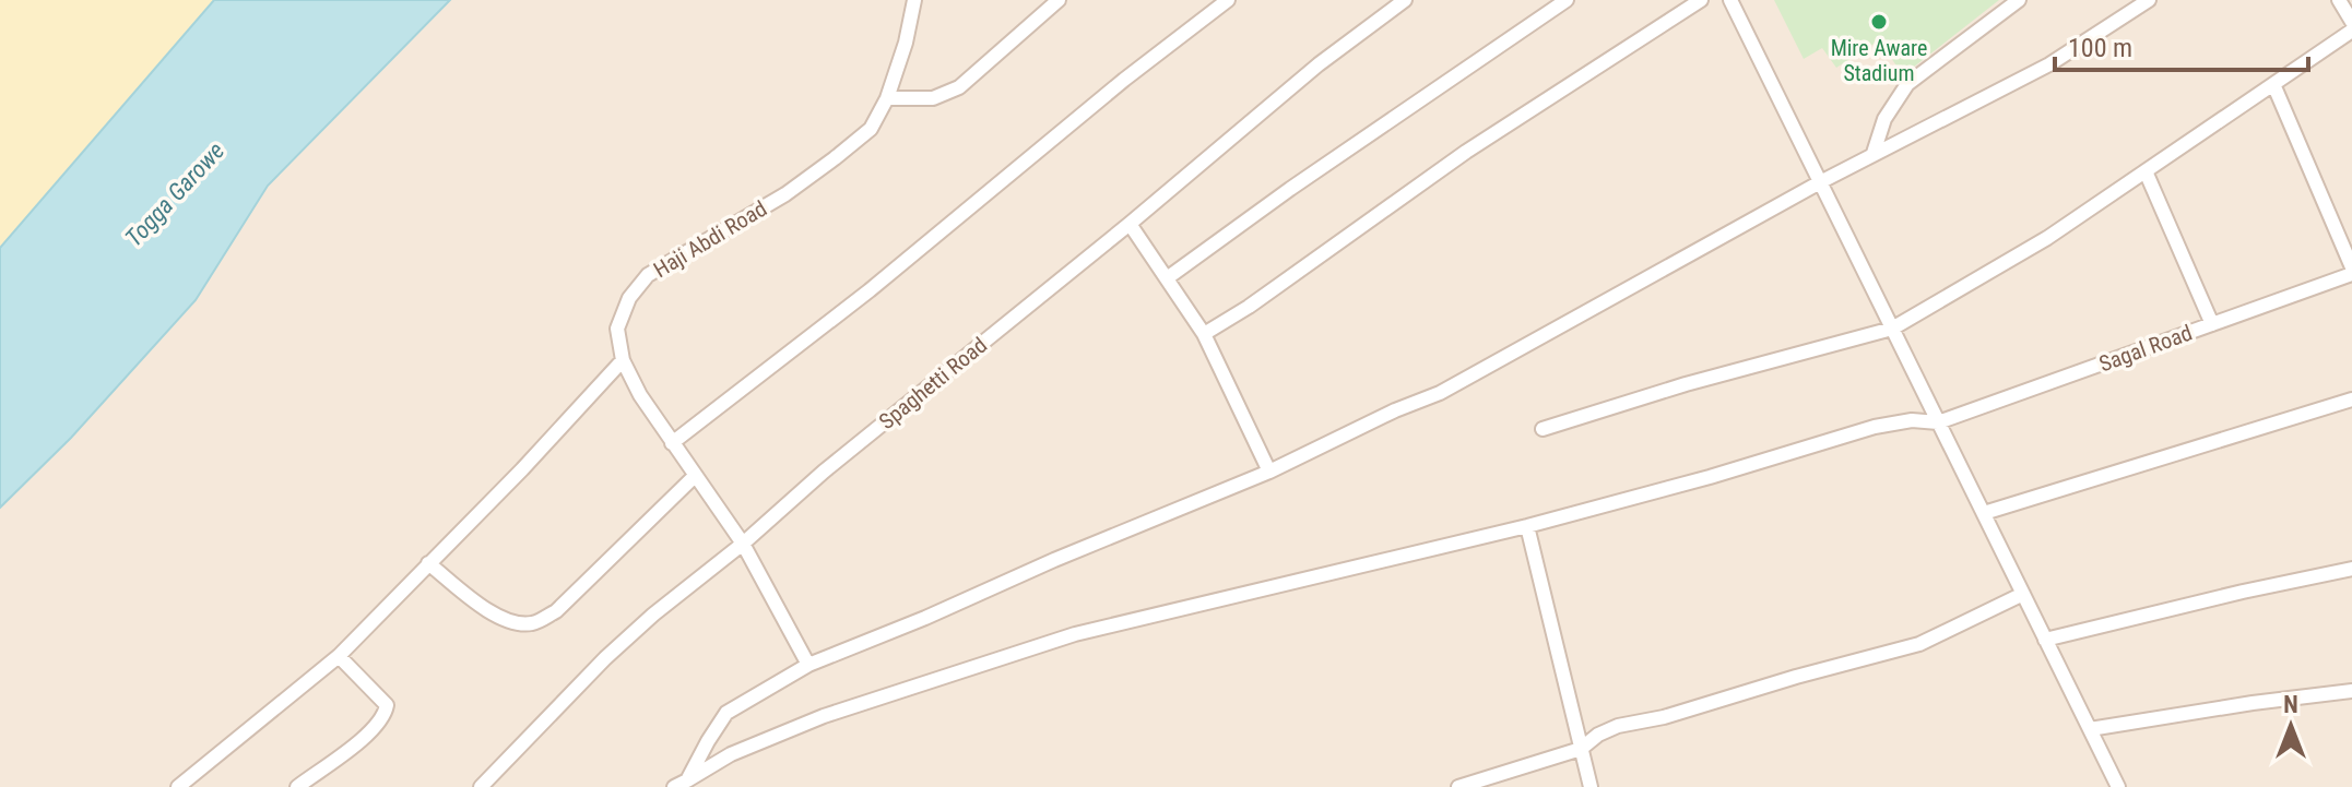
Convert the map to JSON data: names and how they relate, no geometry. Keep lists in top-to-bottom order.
{
  "streets": {
    "street": ["Haji Abdi Road", "Sagal Road", "Spaghetti Road"]
  },
  "crossings": [
    ["Haji Abdi Road", "Spaghetti Road"]
  ],
  "water": ["Togga Garowe"],
  "places": ["Mire Aware Stadium"],
  "scale_bar": "100 m",
  "north": "top"
}
